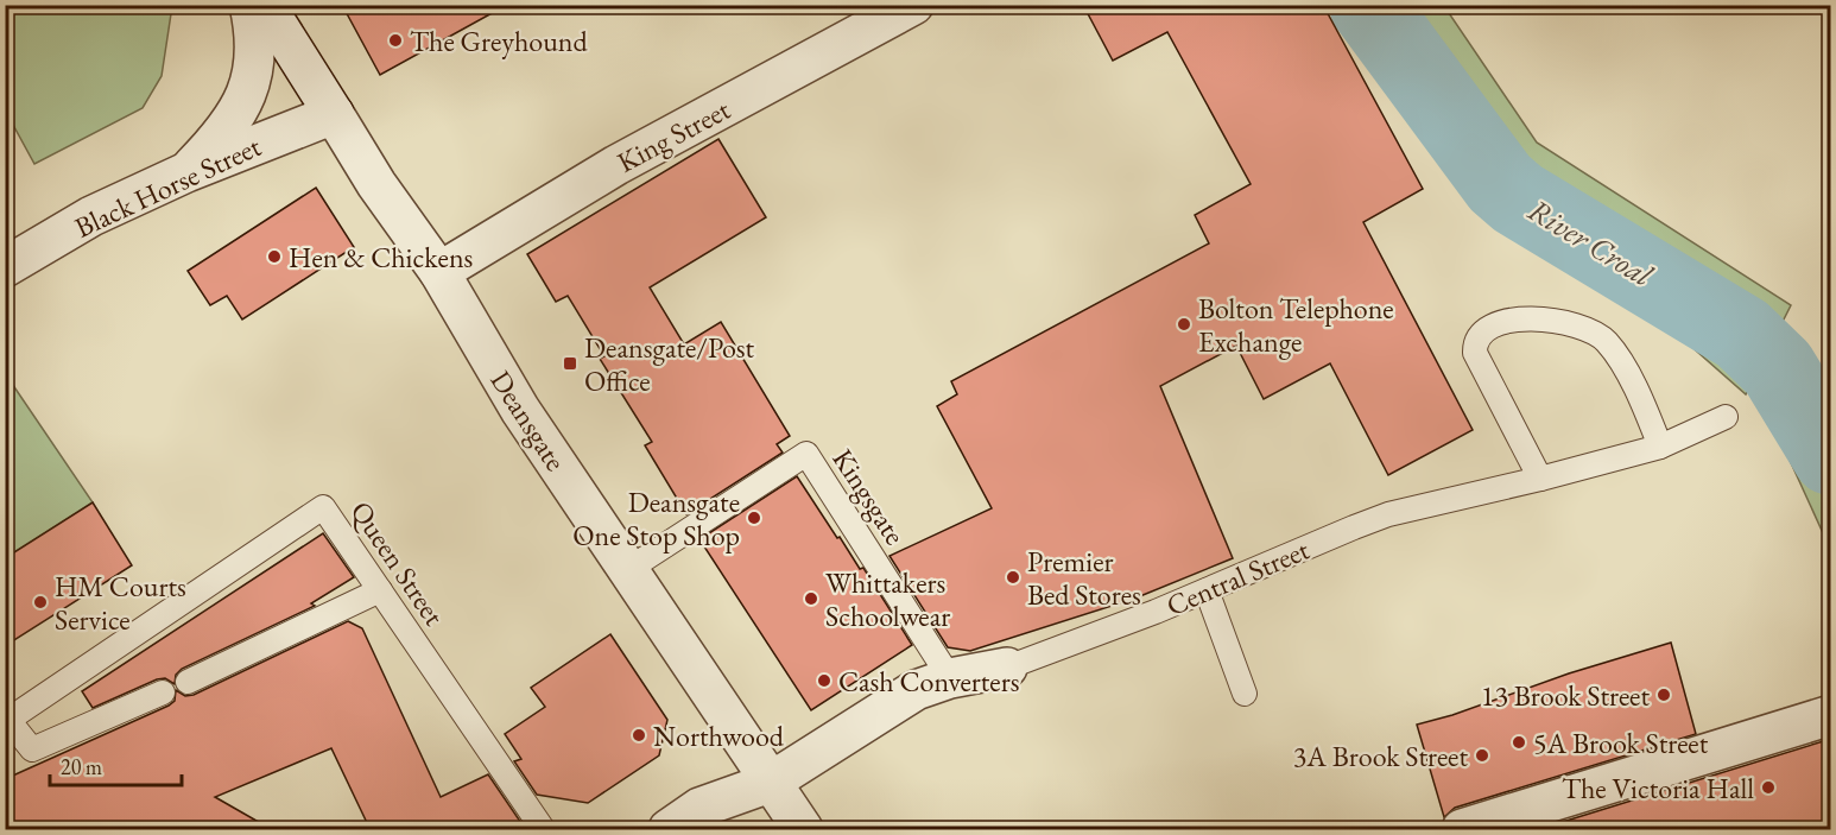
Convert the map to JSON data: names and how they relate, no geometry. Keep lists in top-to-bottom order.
{
  "streets": {
    "street": [
      "King Street",
      "Black Horse Street",
      "Deansgate",
      "Central Street"
    ],
    "lane": ["Kingsgate", "Queen Street"]
  },
  "crossings": [
    ["King Street", "Deansgate"],
    ["Black Horse Street", "Deansgate"],
    ["Deansgate", "Kingsgate"],
    ["Deansgate", "Central Street"],
    ["Kingsgate", "Central Street"]
  ],
  "water": ["River Croal"],
  "places": {
    "other": [
      "The Greyhound",
      "Hen & Chickens",
      "Bolton Telephone Exchange",
      "Deansgate One Stop Shop",
      "Premier Bed Stores",
      "Whittakers Schoolwear",
      "HM Courts Service",
      "Cash Converters",
      "13 Brook Street",
      "Northwood",
      "5A Brook Street",
      "3A Brook Street",
      "The Victoria Hall"
    ],
    "transit": ["Deansgate/Post Office"]
  },
  "scale_bar": "20 m"
}
